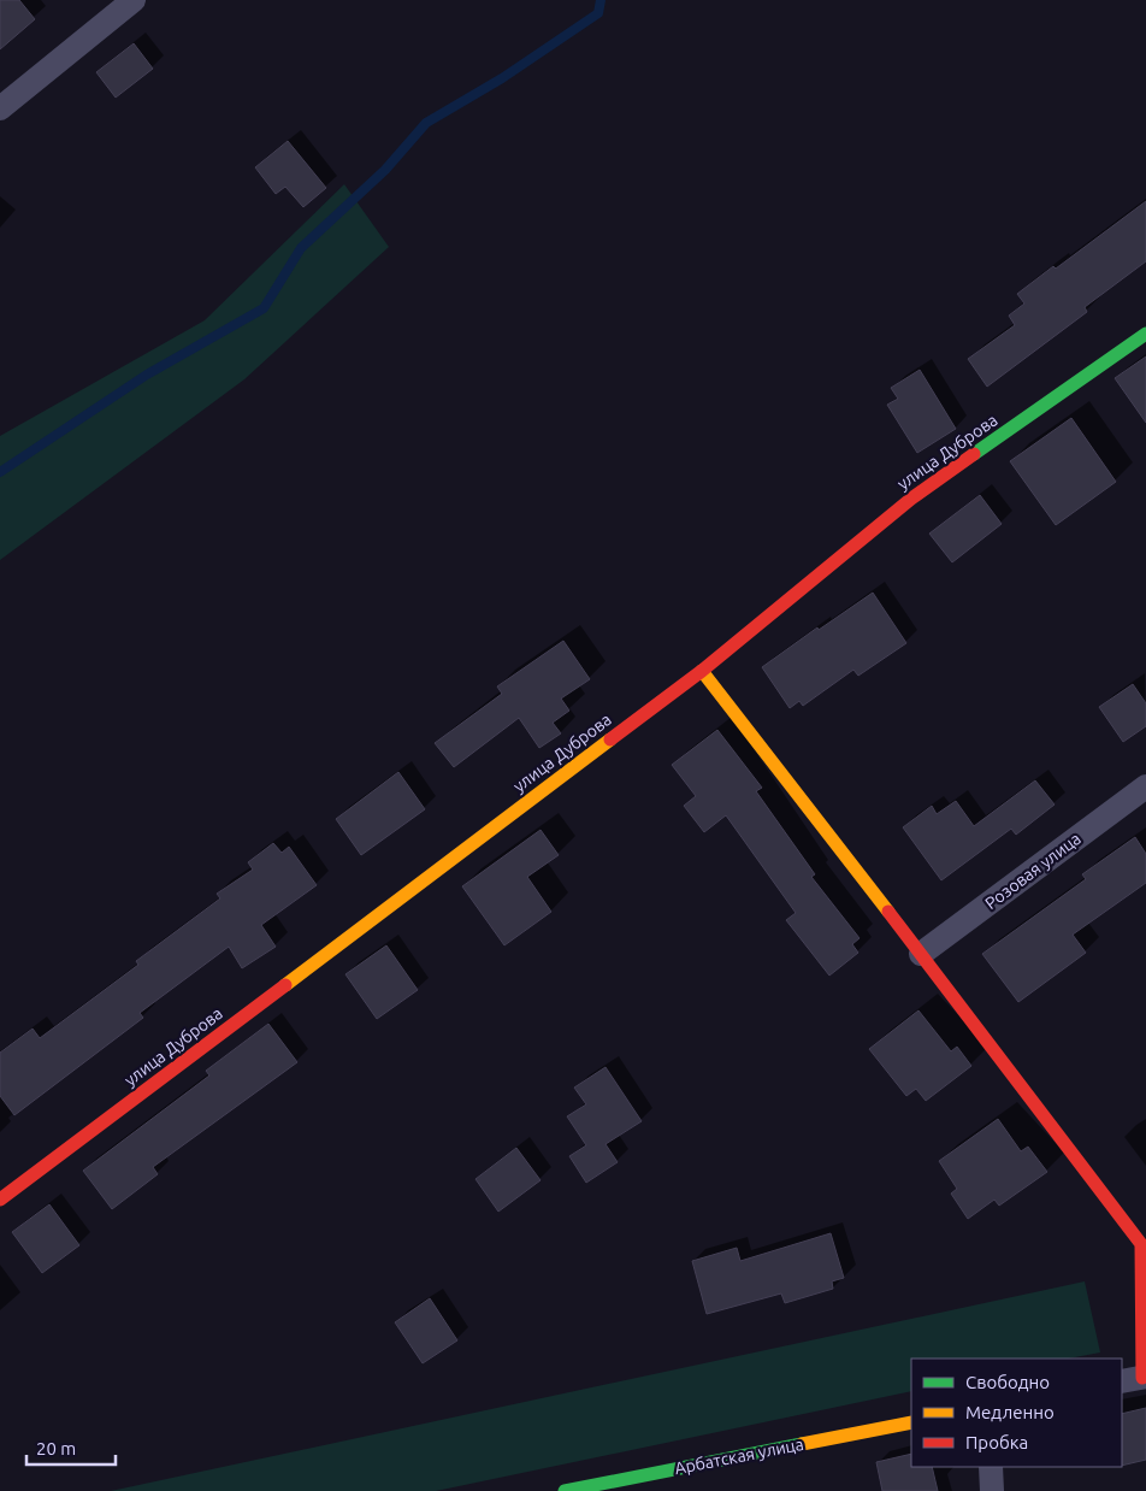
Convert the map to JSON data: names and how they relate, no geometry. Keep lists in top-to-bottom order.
{
  "streets": {
    "street": ["улица Дуброва", "Розовая улица", "Арбатская улица"]
  },
  "legend": ["Свободно", "Медленно", "Пробка"],
  "scale_bar": "20 m"
}
